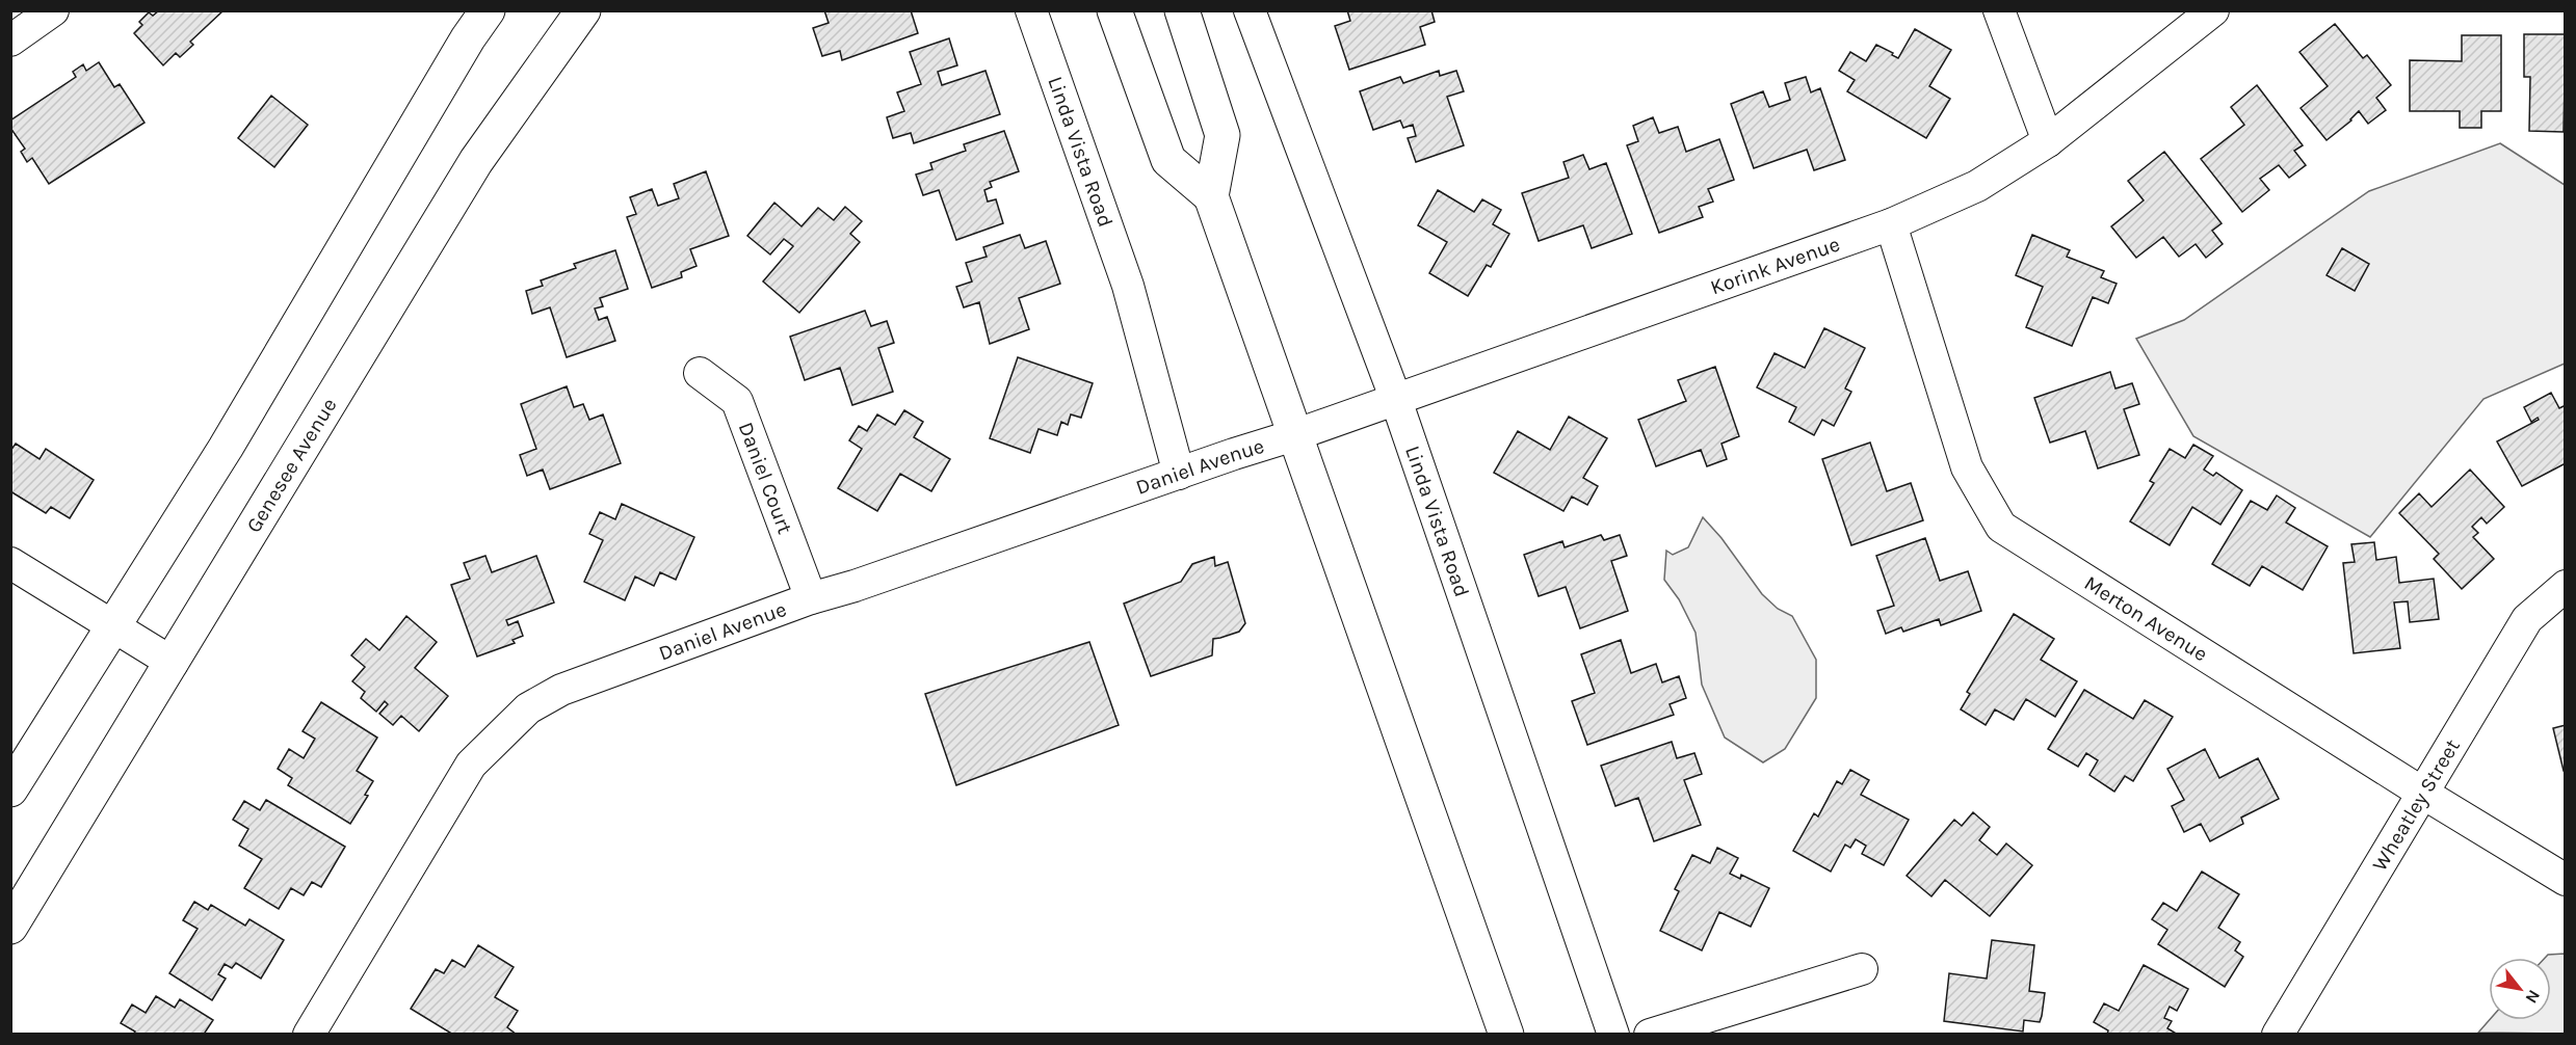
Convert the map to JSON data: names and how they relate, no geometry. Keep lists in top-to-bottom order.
{
  "streets": {
    "main road": ["Genesee Avenue"],
    "street": [
      "Linda Vista Road",
      "Korink Avenue",
      "Daniel Avenue",
      "Daniel Court",
      "Merton Avenue",
      "Wheatley Street"
    ]
  },
  "crossings": [
    ["Linda Vista Road", "Korink Avenue"],
    ["Linda Vista Road", "Daniel Avenue"],
    ["Korink Avenue", "Daniel Avenue"],
    ["Korink Avenue", "Merton Avenue"],
    ["Daniel Avenue", "Daniel Court"],
    ["Merton Avenue", "Wheatley Street"]
  ],
  "north": "bottom right"
}
